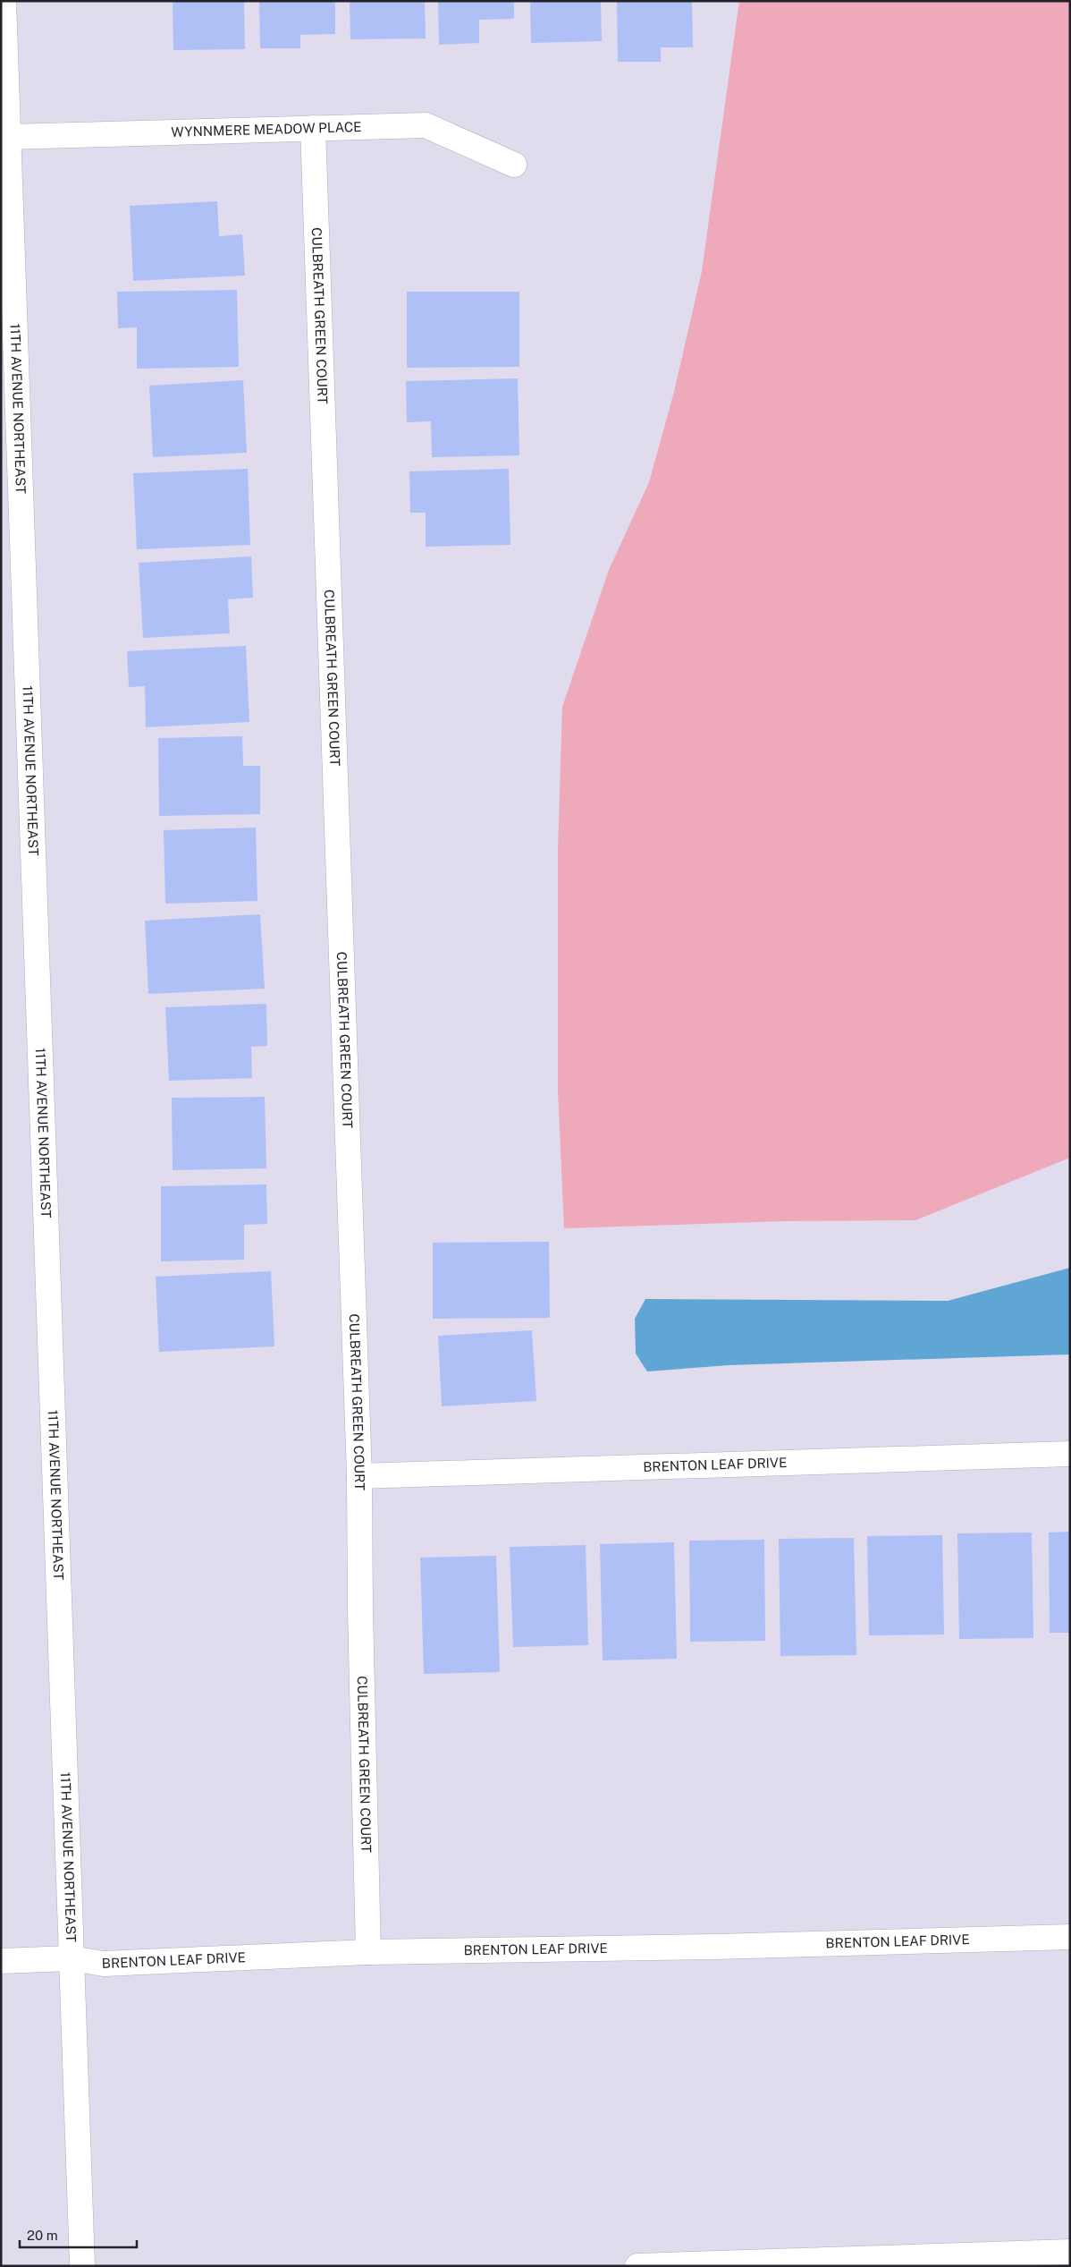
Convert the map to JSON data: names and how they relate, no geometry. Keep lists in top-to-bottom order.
{
  "streets": {
    "street": [
      "WYNNMERE MEADOW PLACE",
      "CULBREATH GREEN COURT",
      "11TH AVENUE NORTHEAST",
      "BRENTON LEAF DRIVE"
    ]
  },
  "crossings": [
    ["WYNNMERE MEADOW PLACE", "CULBREATH GREEN COURT"],
    ["WYNNMERE MEADOW PLACE", "11TH AVENUE NORTHEAST"],
    ["CULBREATH GREEN COURT", "BRENTON LEAF DRIVE"],
    ["11TH AVENUE NORTHEAST", "BRENTON LEAF DRIVE"]
  ],
  "scale_bar": "20 m"
}
